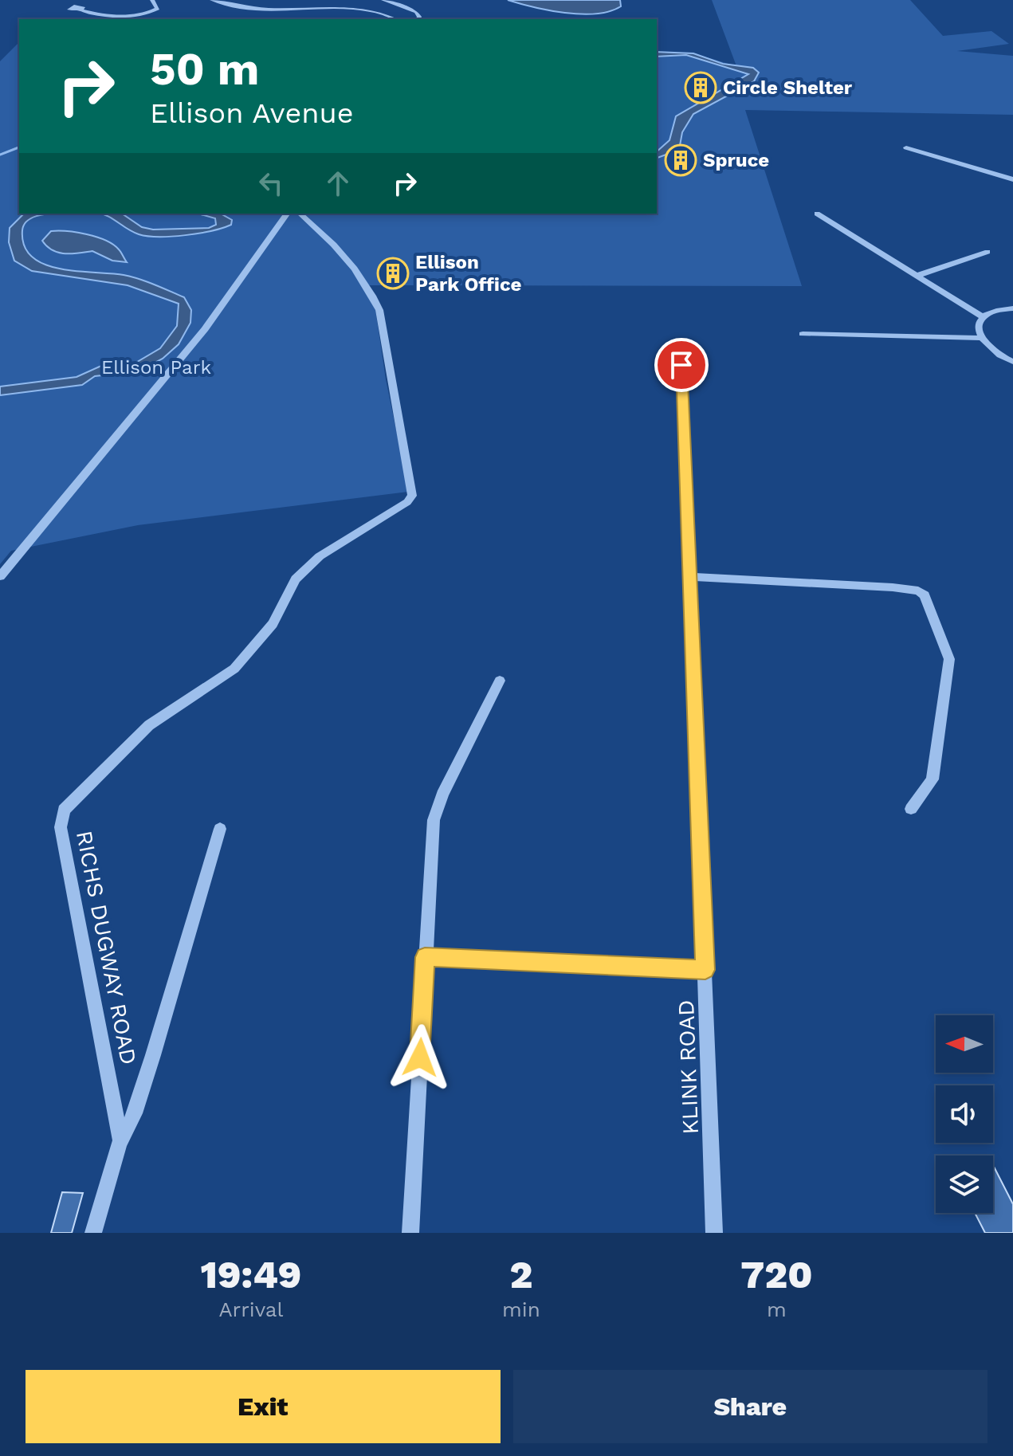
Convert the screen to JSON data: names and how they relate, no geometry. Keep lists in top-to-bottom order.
{
  "streets": {
    "street": ["RICHS DUGWAY ROAD", "KLINK ROAD"]
  },
  "parks": ["Ellison Park"],
  "places": {
    "building": ["Circle Shelter", "Spruce", "Ellison Park Office"]
  },
  "north": "left",
  "page": {
    "turn": ["50 m", "Ellison Avenue"],
    "eta": [
      "19:49",
      "Arrival",
      "2",
      "min",
      "720",
      "m"
    ],
    "buttons": ["Exit", "Share"]
  }
}
